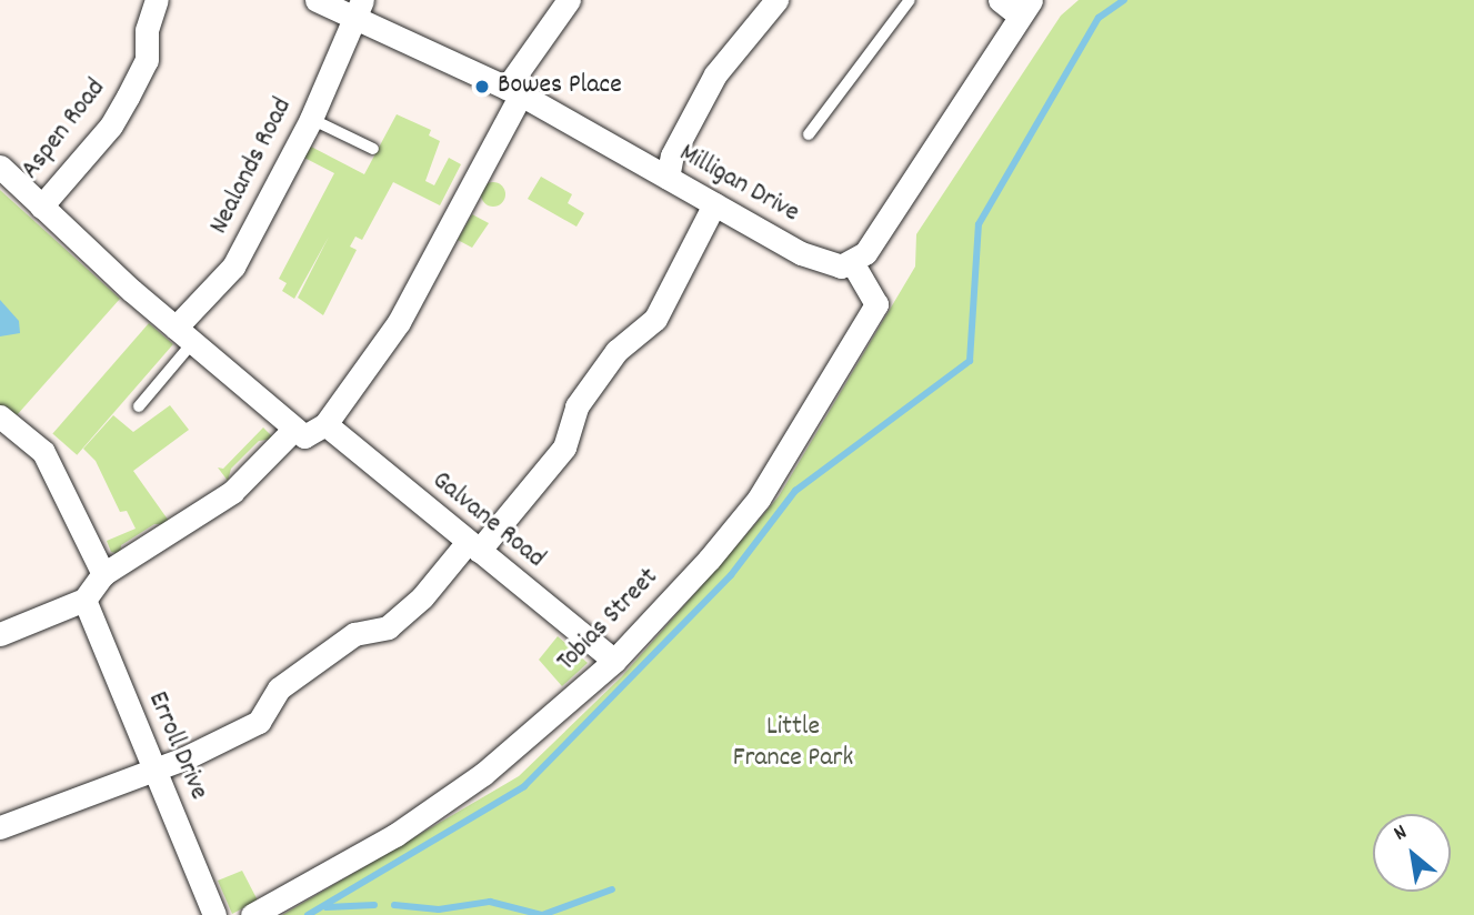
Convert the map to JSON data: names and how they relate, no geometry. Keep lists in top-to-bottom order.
{
  "streets": {
    "street": [
      "Aspen Road",
      "Nealands Road",
      "Milligan Drive",
      "Galvane Road",
      "Tobias Street",
      "Erroll Drive"
    ]
  },
  "crossings": [
    ["Nealands Road", "Milligan Drive"],
    ["Milligan Drive", "Tobias Street"],
    ["Galvane Road", "Tobias Street"]
  ],
  "parks": ["Little France Park"],
  "places": ["Bowes Place"],
  "north": "top left"
}
